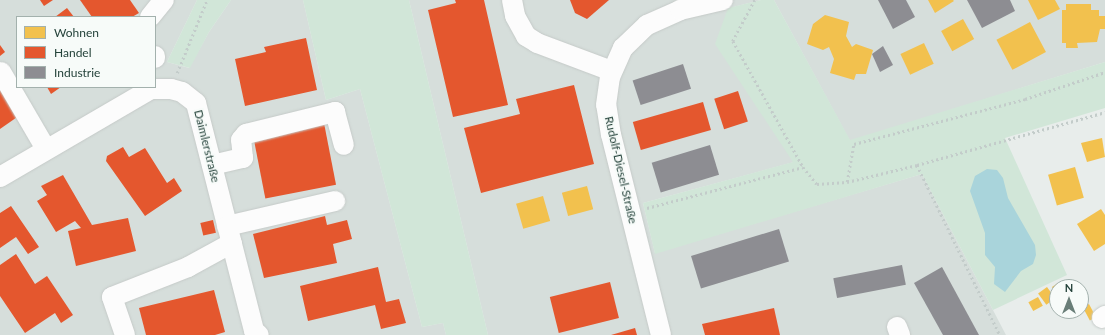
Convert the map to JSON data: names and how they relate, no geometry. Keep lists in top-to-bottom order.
{
  "streets": {
    "street": ["Daimlerstraße", "Rudolf-Diesel-Straße"]
  },
  "legend": ["Wohnen", "Handel", "Industrie"],
  "north": "top"
}
